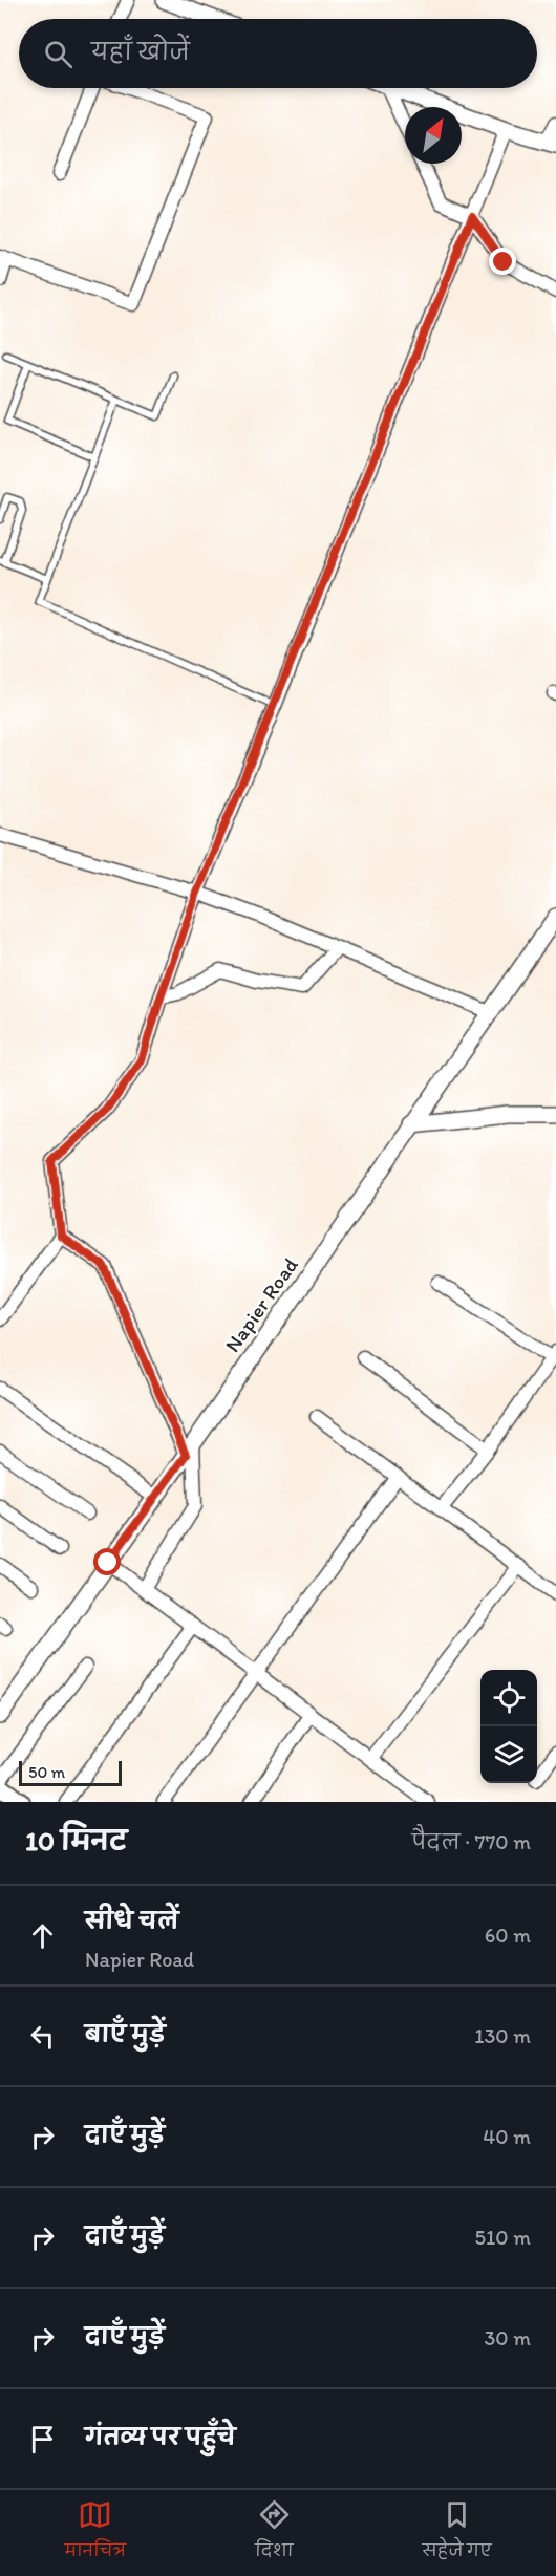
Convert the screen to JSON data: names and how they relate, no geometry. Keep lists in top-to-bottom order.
{
  "streets": {
    "street": ["Napier Road"]
  },
  "scale_bar": "50 m",
  "north": "top right",
  "page": {
    "search": "यहाँ खोजें",
    "scale": "50 m",
    "heading": ["10 मिनट", "पैदल · 770 m"],
    "list": [
      ["सीधे चलें", "Napier Road", "60 m"],
      ["बाएँ मुड़ें", "130 m"],
      ["दाएँ मुड़ें", "40 m"],
      ["दाएँ मुड़ें", "510 m"],
      ["दाएँ मुड़ें", "30 m"],
      "गंतव्य पर पहुँचे"
    ],
    "nav": ["मानचित्र", "दिशा", "सहेजे गए"]
  }
}
